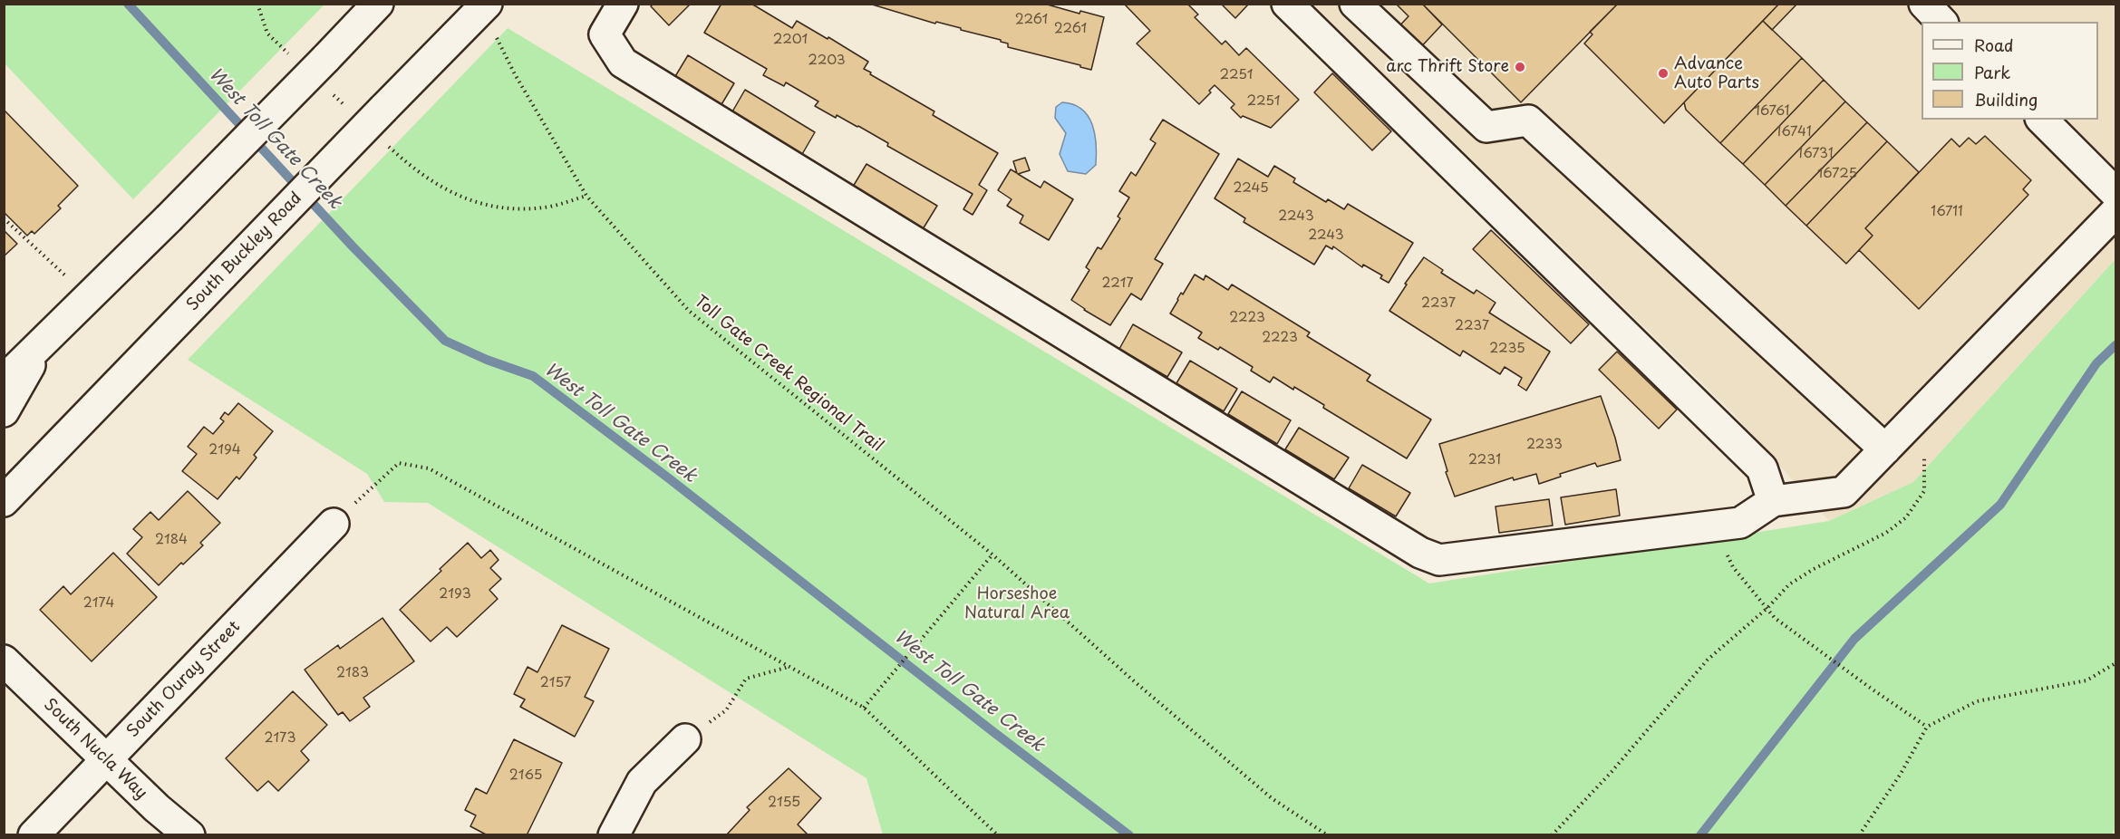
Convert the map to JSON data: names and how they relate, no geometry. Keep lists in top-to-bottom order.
{
  "streets": {
    "main road": ["South Buckley Road", "South Ouray Street", "South Nucla Way"],
    "path": ["Toll Gate Creek Regional Trail"]
  },
  "crossings": [
    ["South Buckley Road", "Toll Gate Creek Regional Trail"],
    ["South Ouray Street", "South Nucla Way"]
  ],
  "water": ["West Toll Gate Creek"],
  "parks": ["Horseshoe Natural Area"],
  "places": ["arc Thrift Store", "Advance Auto Parts"],
  "house_numbers": [
    "2261",
    "2261",
    "2201",
    "2203",
    "2251",
    "2251",
    "16761",
    "16741",
    "16731",
    "16725",
    "2245",
    "16711",
    "2243",
    "2243",
    "2217",
    "2237",
    "2223",
    "2237",
    "2223",
    "2235",
    "2233",
    "2194",
    "2231",
    "2184",
    "2193",
    "2174",
    "2183",
    "2157",
    "2173",
    "2165",
    "2155"
  ],
  "legend": ["Road", "Park", "Building"]
}
